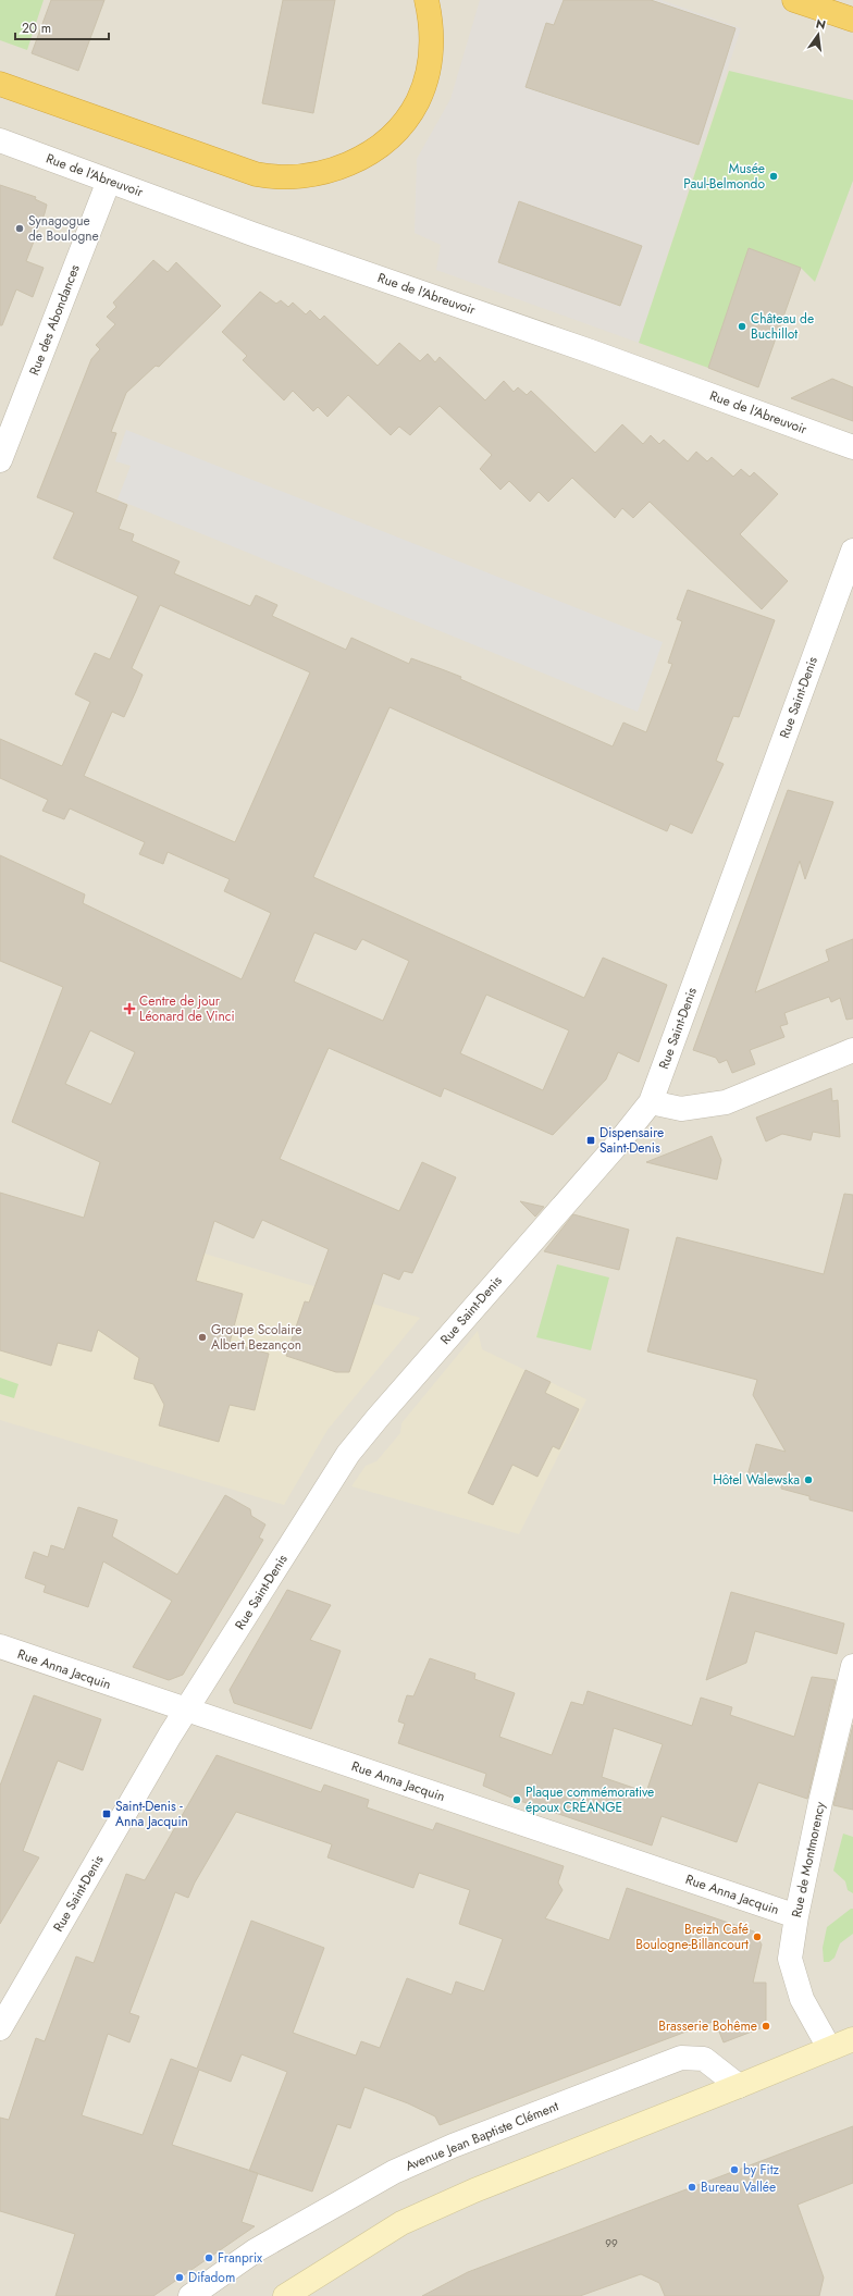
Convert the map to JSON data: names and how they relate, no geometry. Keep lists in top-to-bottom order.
{
  "streets": {
    "street": [
      "Rue de l'Abreuvoir",
      "Rue des Abondances",
      "Rue Saint-Denis",
      "Rue Anna Jacquin",
      "Rue de Montmorency",
      "Avenue Jean Baptiste Clément"
    ]
  },
  "crossings": [
    ["Rue de l'Abreuvoir", "Rue des Abondances"],
    ["Rue Saint-Denis", "Rue Anna Jacquin"],
    ["Rue Anna Jacquin", "Rue de Montmorency"]
  ],
  "places": {
    "other": [
      "Musée Paul-Belmondo",
      "Synagogue de Boulogne",
      "Château de Buchillot",
      "Groupe Scolaire Albert Bezançon",
      "Hôtel Walewska",
      "Plaque commémorative époux CRÉANGE",
      "Breizh Café Boulogne-Billancourt",
      "Brasserie Bohême",
      "by Fitz",
      "Bureau Vallée",
      "Franprix",
      "Difadom"
    ],
    "health": ["Centre de jour Léonard de Vinci"],
    "transit": ["Dispensaire Saint-Denis", "Saint-Denis - Anna Jacquin"]
  },
  "house_numbers": ["99"],
  "scale_bar": "20 m",
  "north": "top"
}
